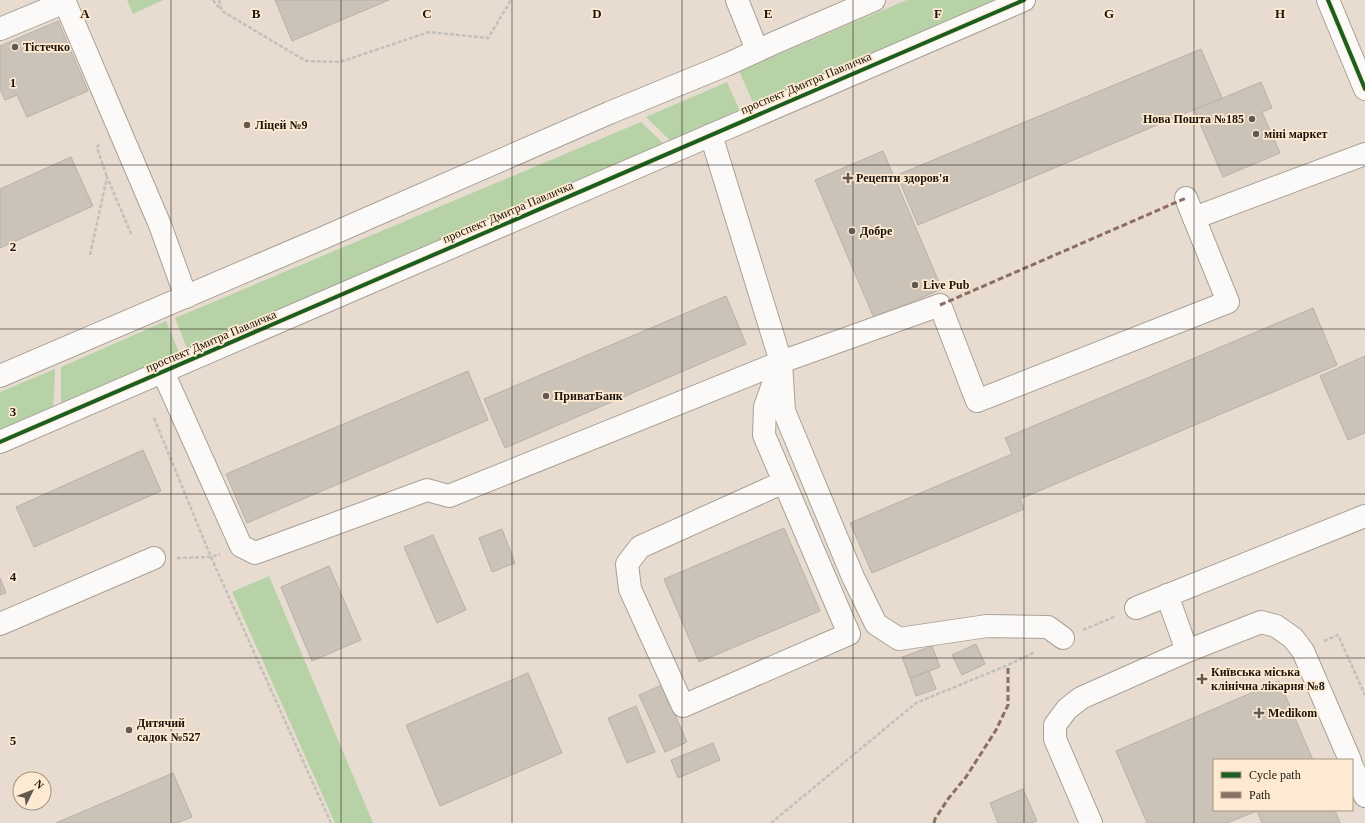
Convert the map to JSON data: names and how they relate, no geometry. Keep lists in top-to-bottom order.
{
  "streets": {
    "street": ["проспект Дмитра Павличка"]
  },
  "places": {
    "other": [
      "Тістечко",
      "Нова Пошта №185",
      "Ліцей №9",
      "міні маркет",
      "Добре",
      "Live Pub",
      "ПриватБанк",
      "Дитячий садок №527"
    ],
    "health": ["Рецепти здоров'я", "Київська міська клінічна лікарня №8", "Medikom"]
  },
  "legend": ["Cycle path", "Path"],
  "north": "top right",
  "grid": {
    "columns": [
      "A",
      "B",
      "C",
      "D",
      "E",
      "F",
      "G",
      "H"
    ],
    "rows": [
      "1",
      "2",
      "3",
      "4",
      "5"
    ]
  }
}
